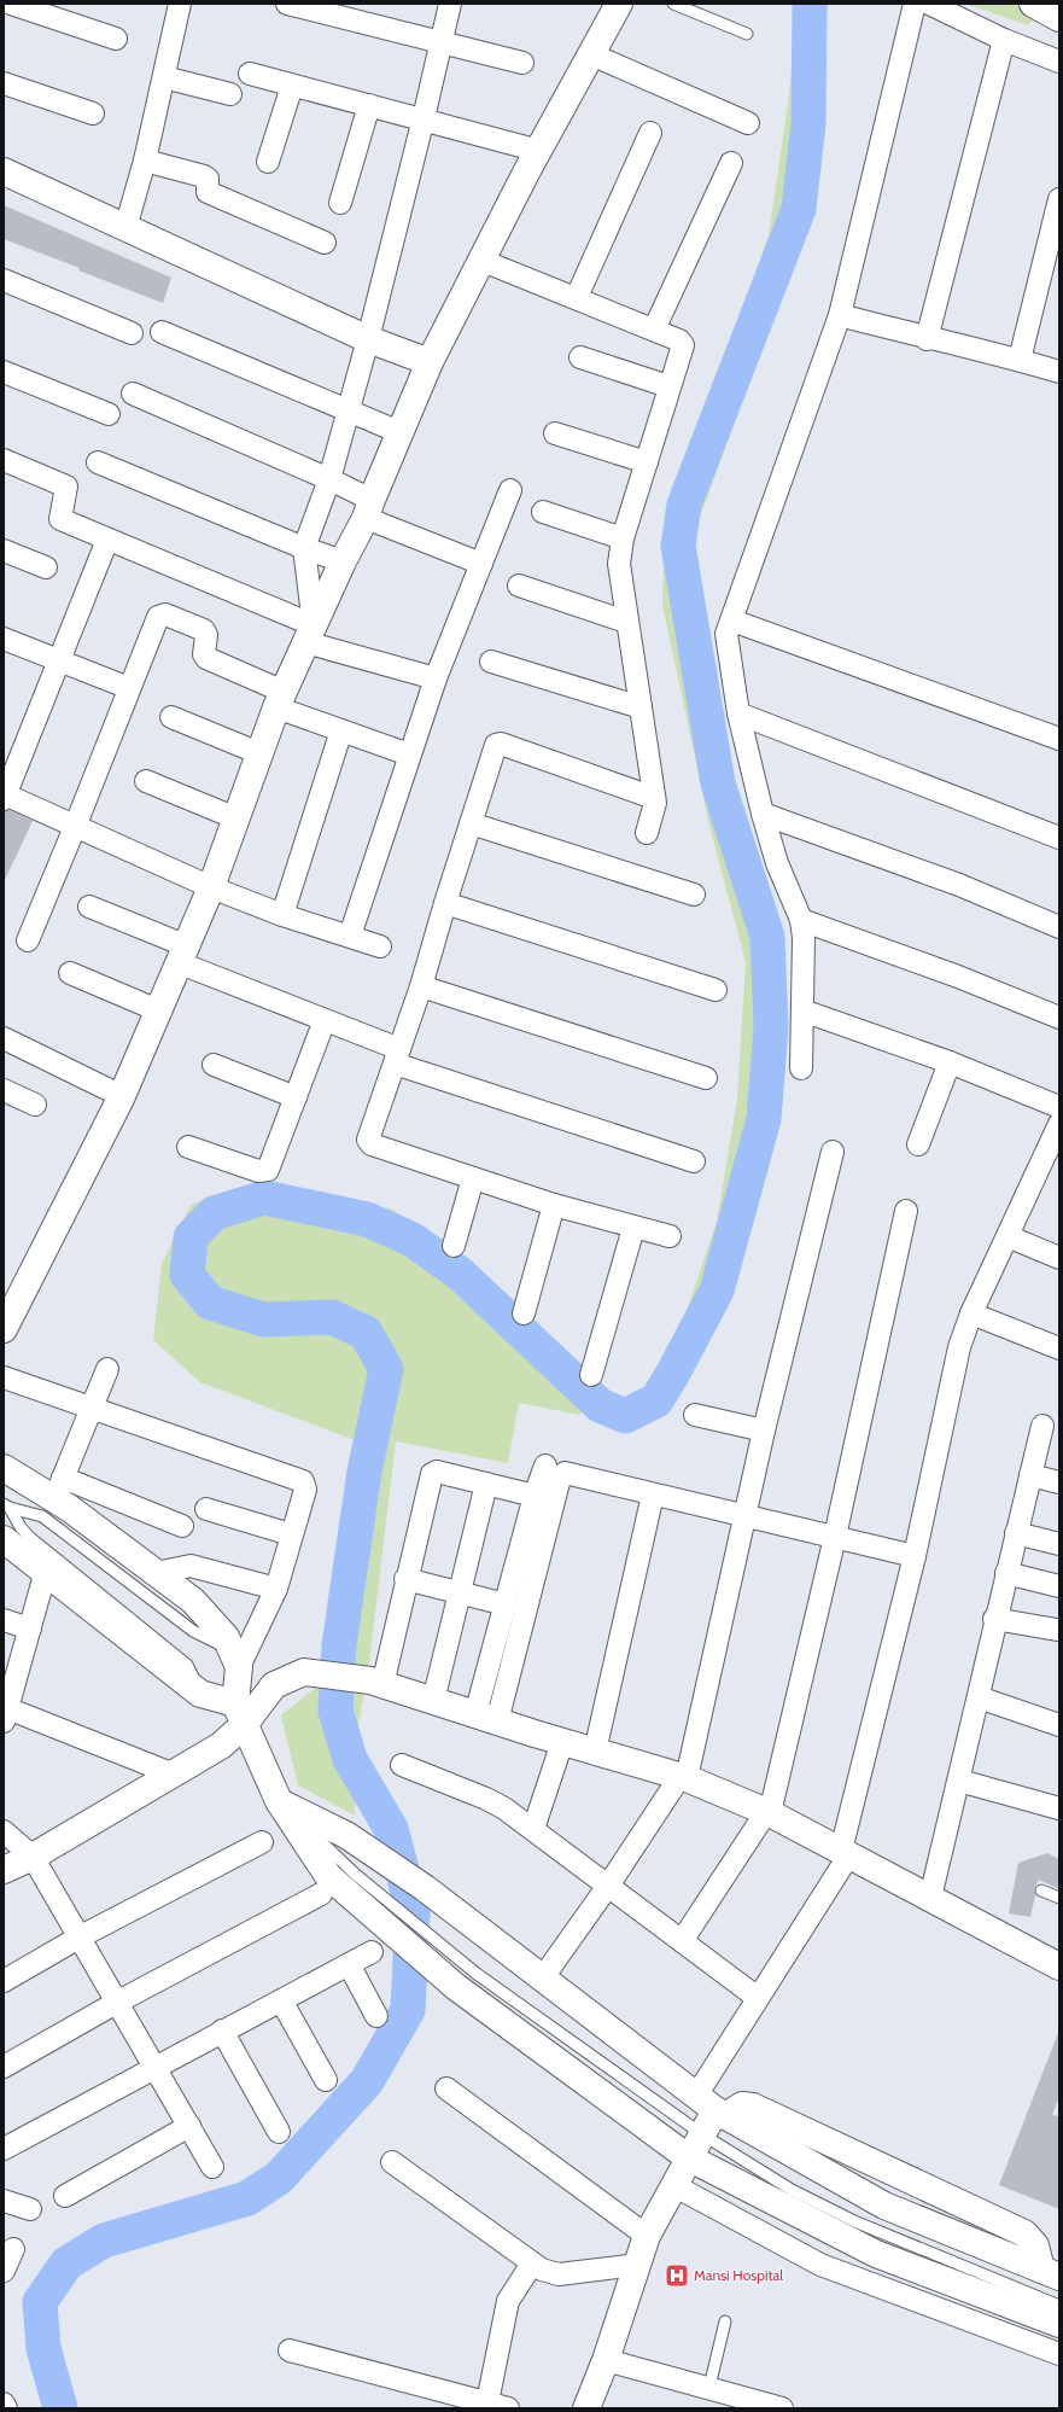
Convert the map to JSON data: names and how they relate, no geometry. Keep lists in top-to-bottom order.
{
  "places": {
    "hospital": ["Mansi Hospital"]
  }
}
